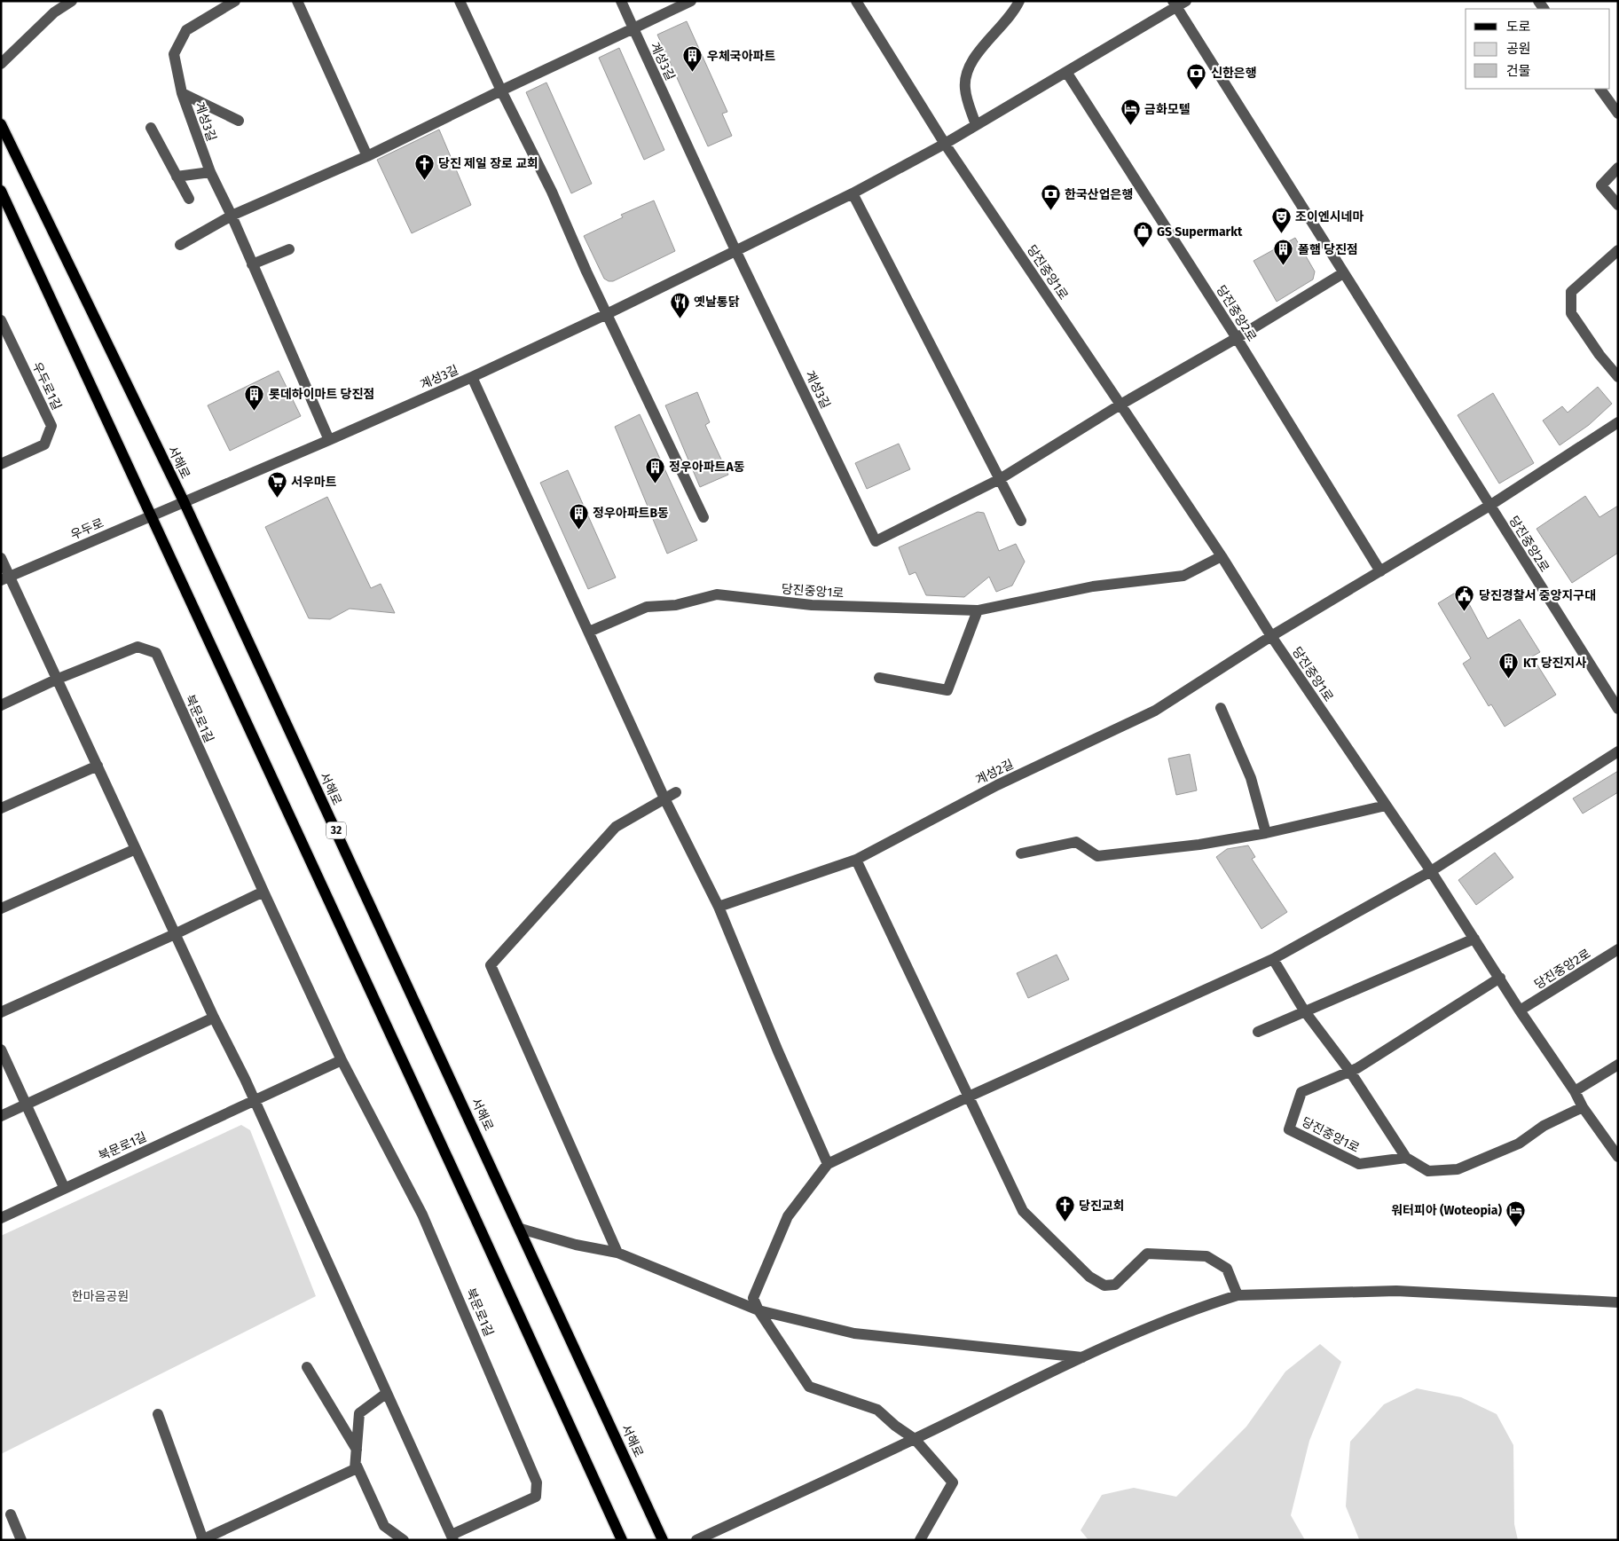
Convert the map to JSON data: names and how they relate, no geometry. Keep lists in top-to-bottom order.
{
  "streets": {
    "main road": ["서해로", "32"],
    "street": [
      "계성3길",
      "당진중앙1로",
      "당진중앙2로",
      "우두로1길",
      "우두로",
      "북문로1길",
      "계성2길"
    ]
  },
  "crossings": [
    ["계성3길", "당진중앙1로"],
    ["계성3길", "당진중앙2로"],
    ["계성3길", "서해로"],
    ["계성3길", "우두로"],
    ["당진중앙1로", "당진중앙2로"],
    ["당진중앙1로", "계성2길"],
    ["서해로", "우두로"],
    ["우두로", "북문로1길"]
  ],
  "parks": ["한마음공원"],
  "places": {
    "building": [
      "우체국아파트",
      "폴햄 당진점",
      "롯데하이마트 당진점",
      "정우아파트A동",
      "정우아파트B동",
      "KT 당진지사"
    ],
    "bank": ["신한은행", "한국산업은행"],
    "hotel": ["금화모텔", "워터피아 (Woteopia)"],
    "church": ["당진 제일 장로 교회", "당진교회"],
    "theatre": ["조이엔시네마"],
    "shop": ["GS Supermarkt"],
    "restaurant": ["옛날통닭"],
    "supermarket": ["서우마트"],
    "public building": ["당진경찰서 중앙지구대"]
  },
  "legend": ["도로", "공원", "건물"]
}
